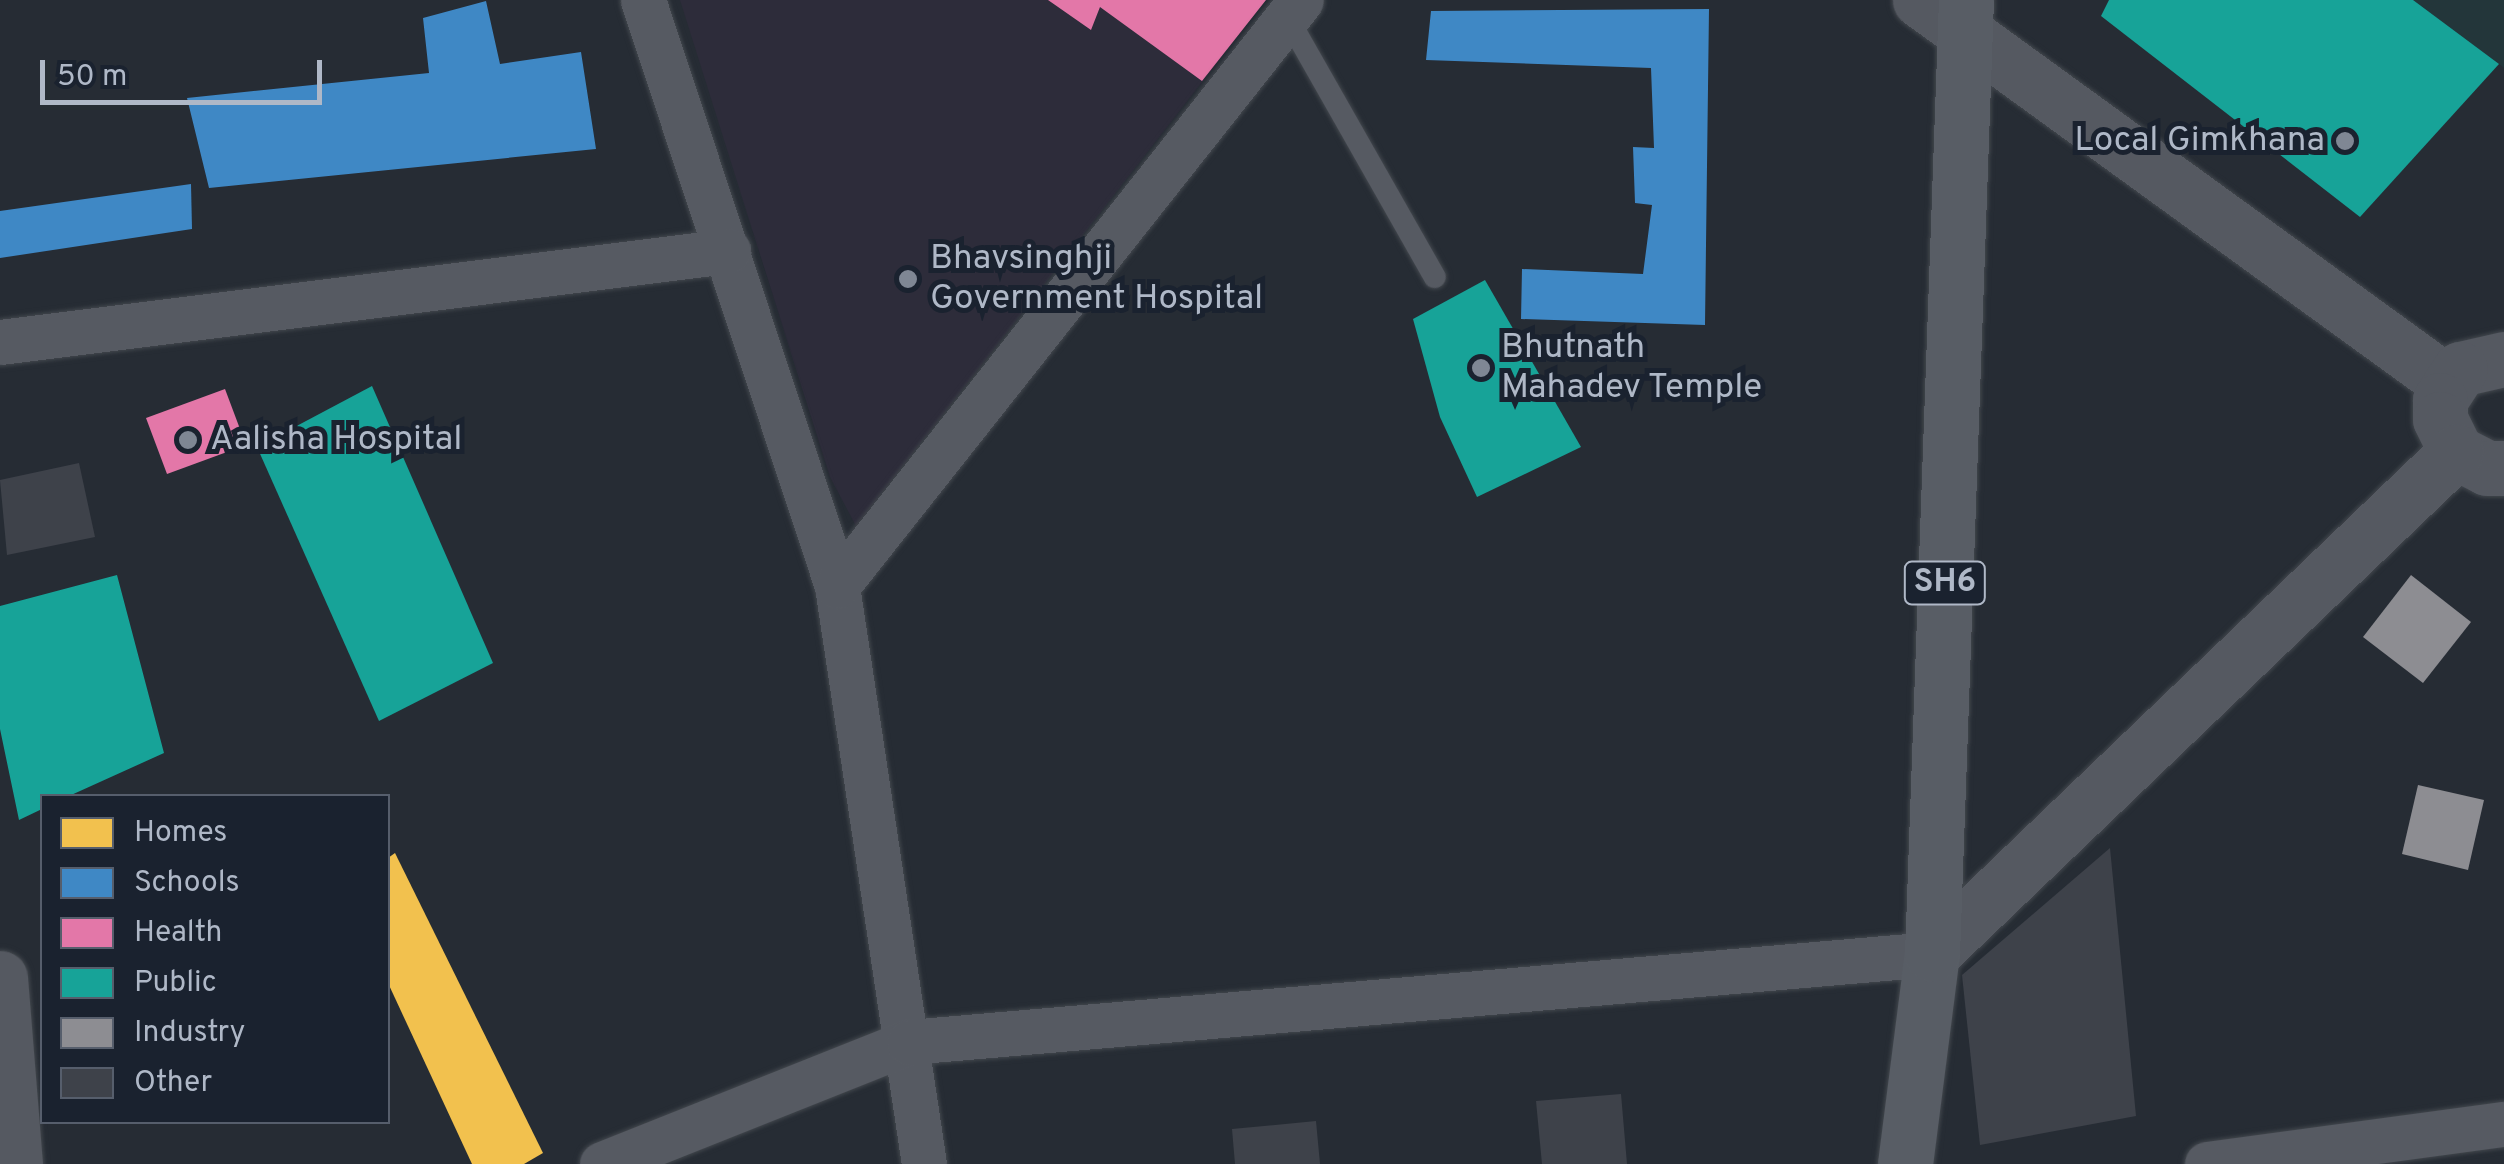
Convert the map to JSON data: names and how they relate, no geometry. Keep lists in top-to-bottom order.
{
  "streets": {
    "main road": ["SH6"]
  },
  "places": [
    "Local Gimkhana",
    "Bhavsinghji Government Hospital",
    "Bhutnath Mahadev Temple",
    "Aalisha Hospital"
  ],
  "legend": [
    "Homes",
    "Schools",
    "Health",
    "Public",
    "Industry",
    "Other"
  ],
  "scale_bar": "50 m"
}
